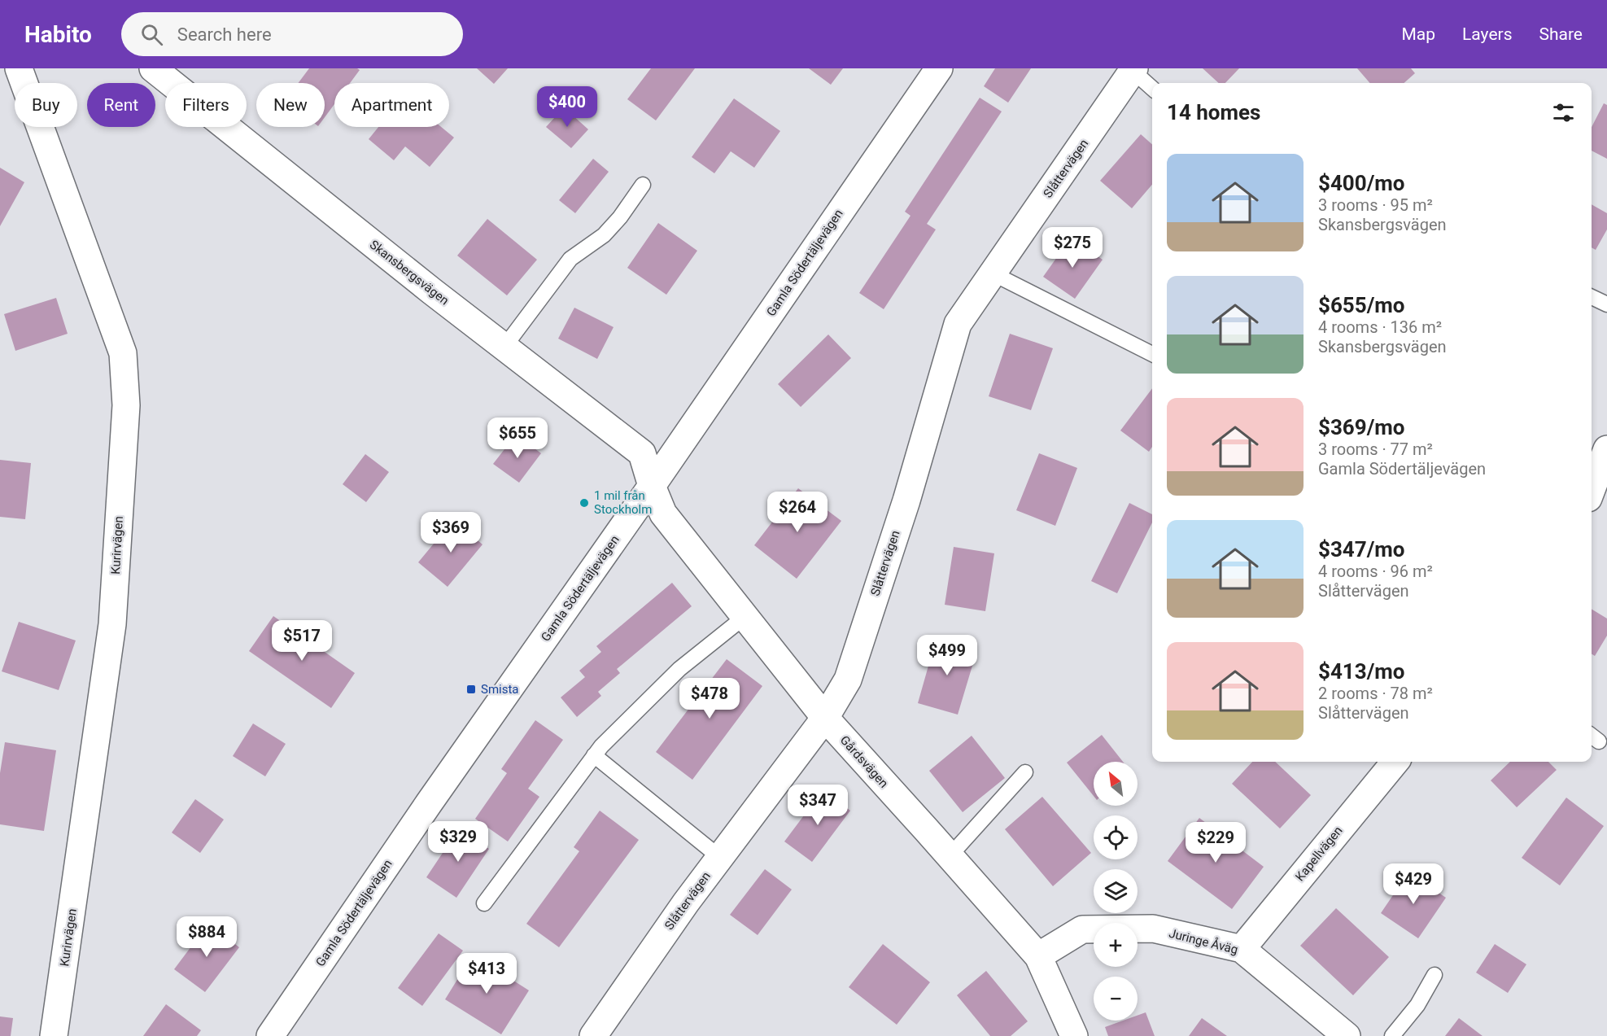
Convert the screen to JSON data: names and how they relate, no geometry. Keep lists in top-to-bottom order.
{
  "streets": {
    "street": [
      "Slåttervägen",
      "Gamla Södertäljevägen",
      "Skansbergsvägen",
      "Kurirvägen",
      "Gårdsvägen",
      "Kapellvägen",
      "Juringe Åväg"
    ]
  },
  "crossings": [
    ["Slåttervägen", "Gårdsvägen"],
    ["Gamla Södertäljevägen", "Skansbergsvägen"],
    ["Gamla Södertäljevägen", "Gårdsvägen"],
    ["Skansbergsvägen", "Gårdsvägen"],
    ["Gårdsvägen", "Juringe Åväg"],
    ["Kapellvägen", "Juringe Åväg"]
  ],
  "places": {
    "other": ["1 mil från Stockholm"],
    "transit": ["Smista"]
  },
  "north": "top left",
  "page": {
    "header": "Habito",
    "search": "Search here",
    "nav": ["Map", "Layers", "Share"],
    "chip": [
      "Buy",
      "Rent",
      "Filters",
      "New",
      "Apartment"
    ],
    "heading": "14 homes",
    "price": [
      "$400",
      "$275",
      "$655",
      "$264",
      "$369",
      "$517",
      "$499",
      "$478",
      "$347",
      "$329",
      "$229",
      "$429",
      "$884",
      "$413"
    ],
    "list": [
      {
        "name": "$400/mo",
        "note": "3 rooms · 95 m² · Skansbergsvägen"
      },
      {
        "name": "$655/mo",
        "note": "4 rooms · 136 m² · Skansbergsvägen"
      },
      {
        "name": "$369/mo",
        "note": "3 rooms · 77 m² · Gamla Södertäljevägen"
      },
      {
        "name": "$347/mo",
        "note": "4 rooms · 96 m² · Slåttervägen"
      },
      {
        "name": "$413/mo",
        "note": "2 rooms · 78 m² · Slåttervägen"
      }
    ],
    "map_buttons": ["+", "−"]
  }
}
